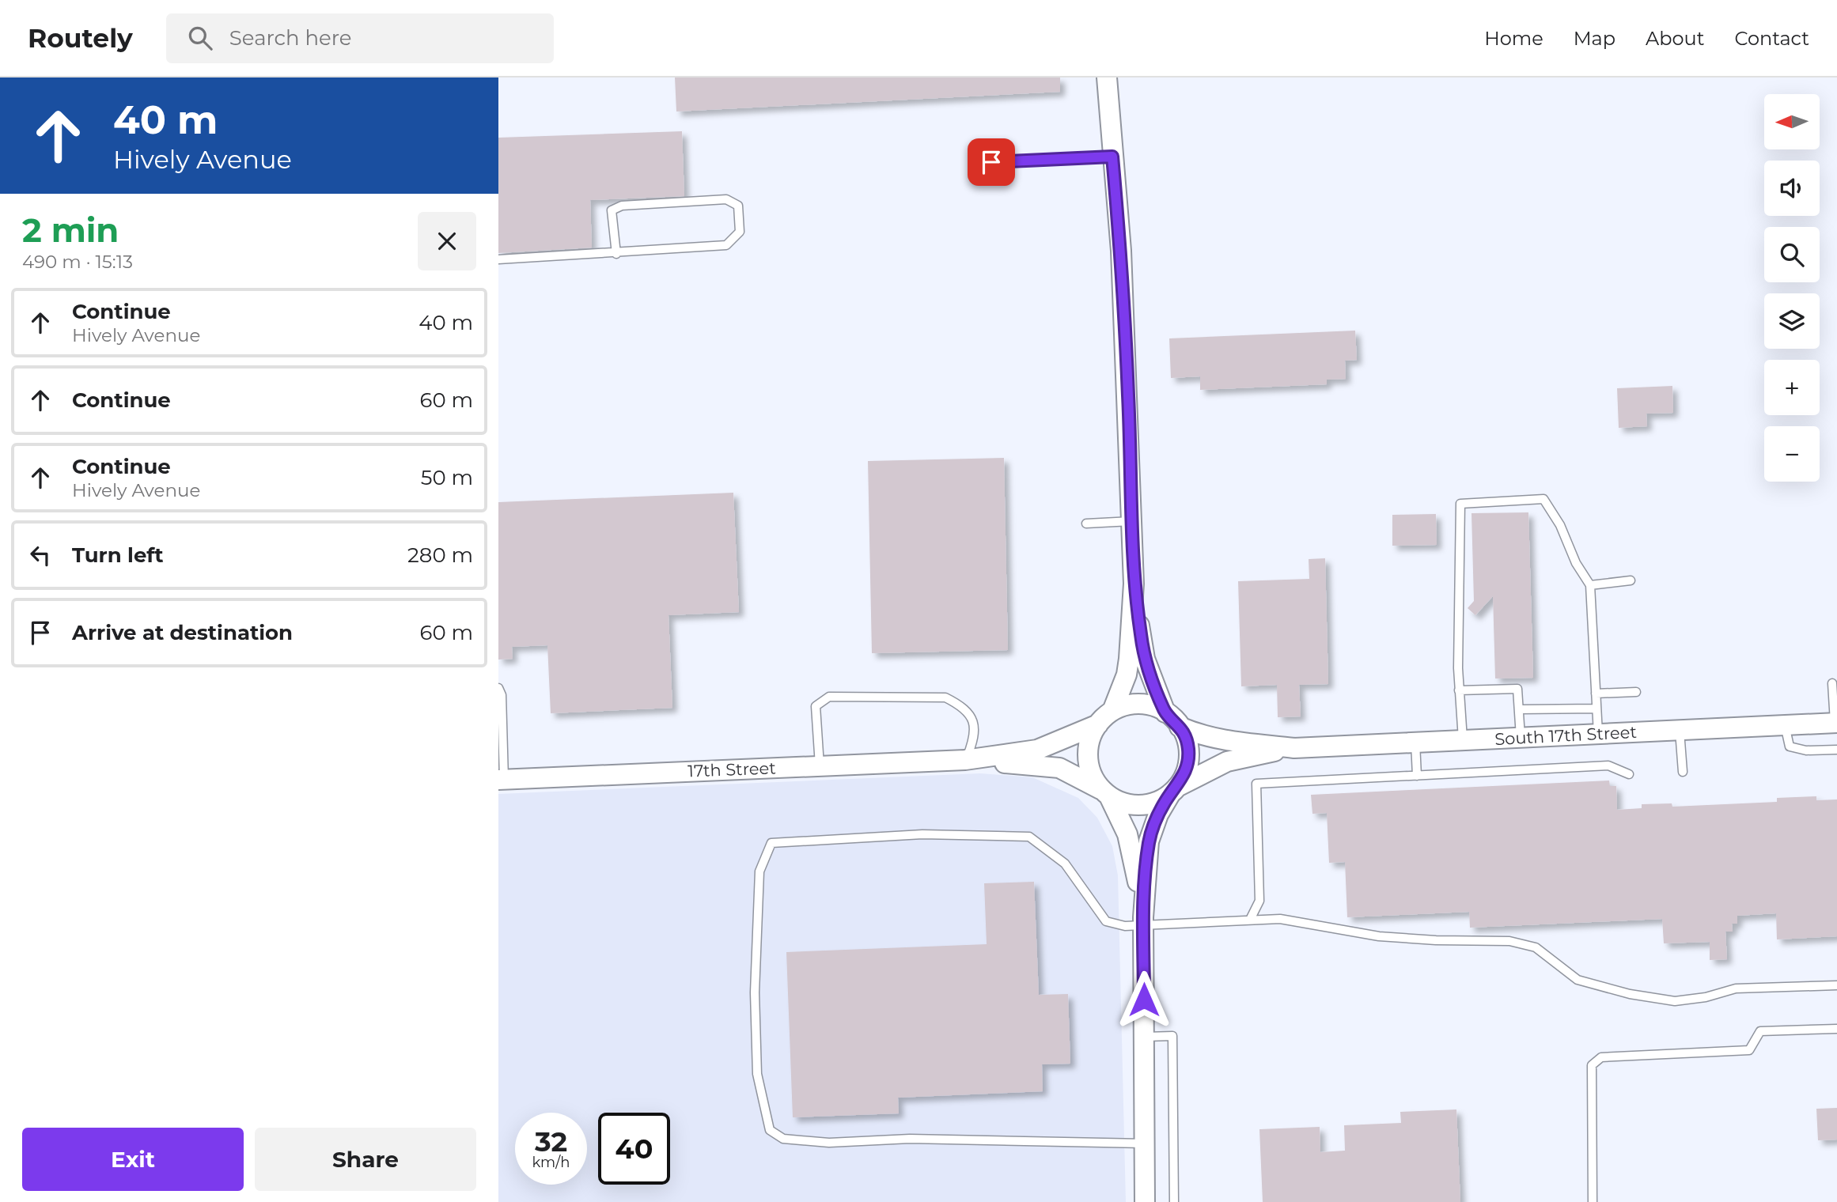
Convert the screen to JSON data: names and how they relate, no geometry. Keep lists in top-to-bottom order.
{
  "streets": {
    "street": ["South 17th Street", "17th Street"]
  },
  "north": "left",
  "page": {
    "header": "Routely",
    "search": "Search here",
    "nav": [
      "Home",
      "Map",
      "About",
      "Contact"
    ],
    "turn": ["40 m", "Hively Avenue"],
    "map_buttons": ["+", "−"],
    "heading": ["2 min", "490 m · 15:13"],
    "list": [
      {
        "name": "Continue",
        "note": "Hively Avenue",
        "value": "40 m"
      },
      {
        "name": "Continue",
        "value": "60 m"
      },
      {
        "name": "Continue",
        "note": "Hively Avenue",
        "value": "50 m"
      },
      {
        "name": "Turn left",
        "value": "280 m"
      },
      {
        "name": "Arrive at destination",
        "value": "60 m"
      }
    ],
    "speed": "32 km/h",
    "limit": "40",
    "buttons": ["Exit", "Share"]
  }
}
